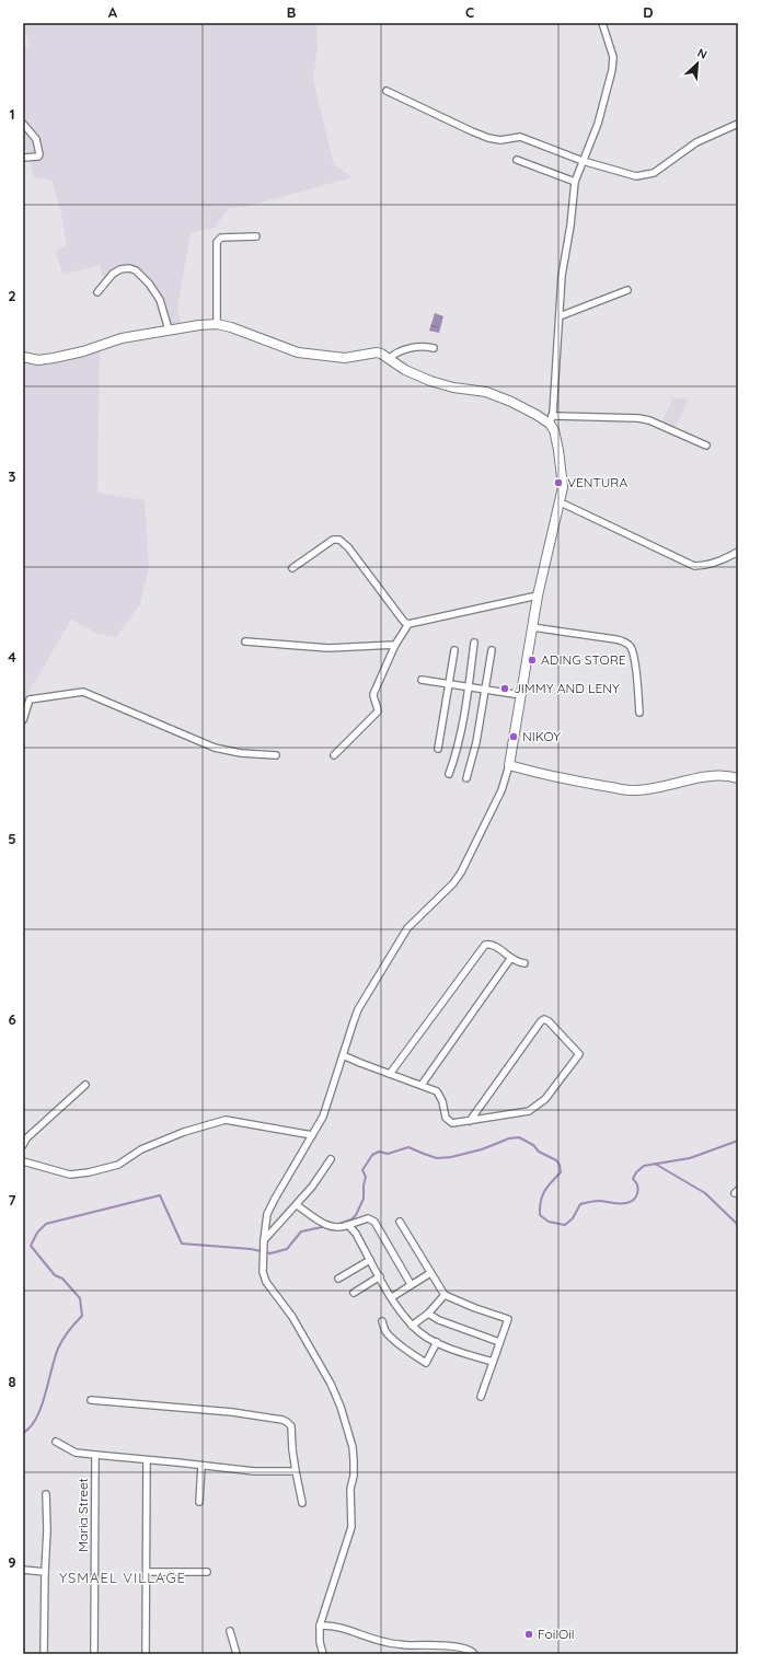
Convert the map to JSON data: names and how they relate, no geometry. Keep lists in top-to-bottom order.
{
  "streets": {
    "street": ["Maria Street"]
  },
  "districts": ["YSMAEL VILLAGE"],
  "places": [
    "VENTURA",
    "ADING STORE",
    "JIMMY AND LENY",
    "NIKOY",
    "FoilOil"
  ],
  "north": "top right",
  "grid": {
    "columns": [
      "A",
      "B",
      "C",
      "D"
    ],
    "rows": [
      "1",
      "2",
      "3",
      "4",
      "5",
      "6",
      "7",
      "8",
      "9"
    ]
  }
}
